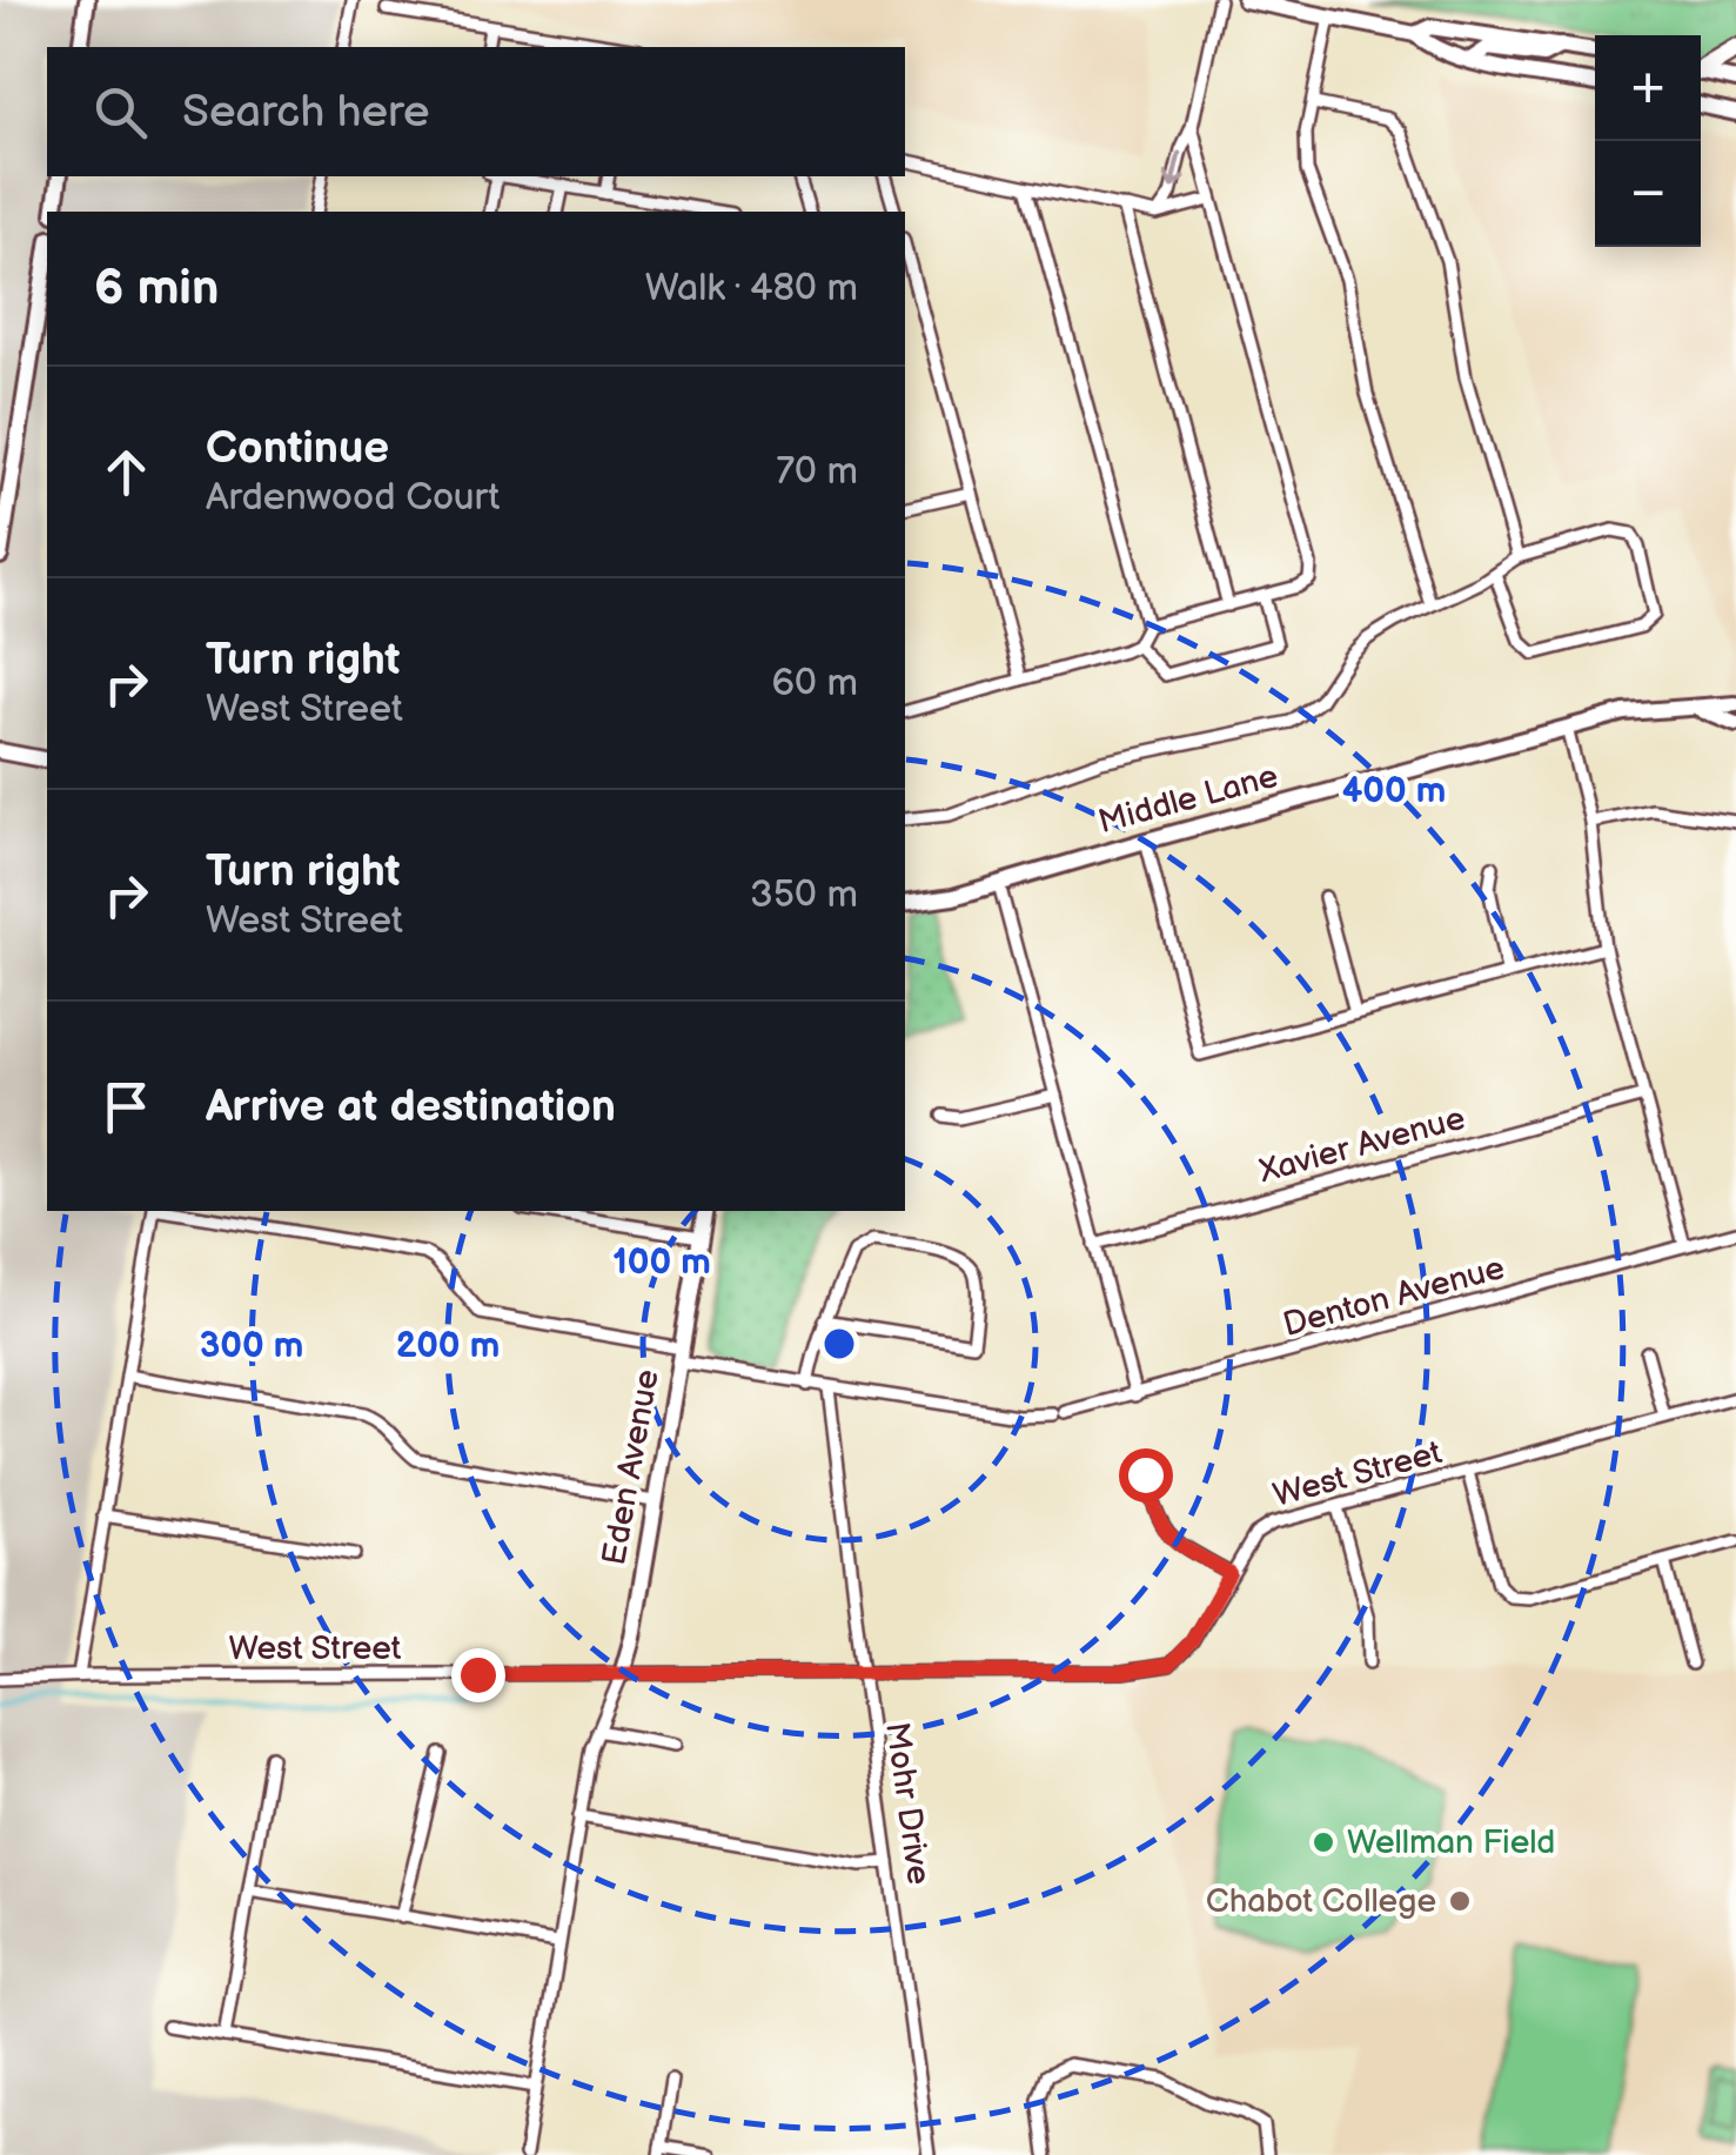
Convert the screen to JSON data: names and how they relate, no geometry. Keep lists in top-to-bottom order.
{
  "streets": {
    "street": [
      "Middle Lane",
      "Xavier Avenue",
      "Denton Avenue",
      "Eden Avenue",
      "West Street",
      "Mohr Drive"
    ]
  },
  "crossings": [
    ["Denton Avenue", "Eden Avenue"],
    ["Denton Avenue", "Mohr Drive"],
    ["Eden Avenue", "West Street"],
    ["West Street", "Mohr Drive"]
  ],
  "places": ["Wellman Field", "Chabot College"],
  "page": {
    "map_buttons": ["+", "−"],
    "search": "Search here",
    "heading": ["6 min", "Walk · 480 m"],
    "list": [
      ["Continue", "Ardenwood Court", "70 m"],
      ["Turn right", "West Street", "60 m"],
      ["Turn right", "West Street", "350 m"],
      "Arrive at destination"
    ]
  },
  "rings": [
    "400 m",
    "100 m",
    "300 m",
    "200 m"
  ]
}
